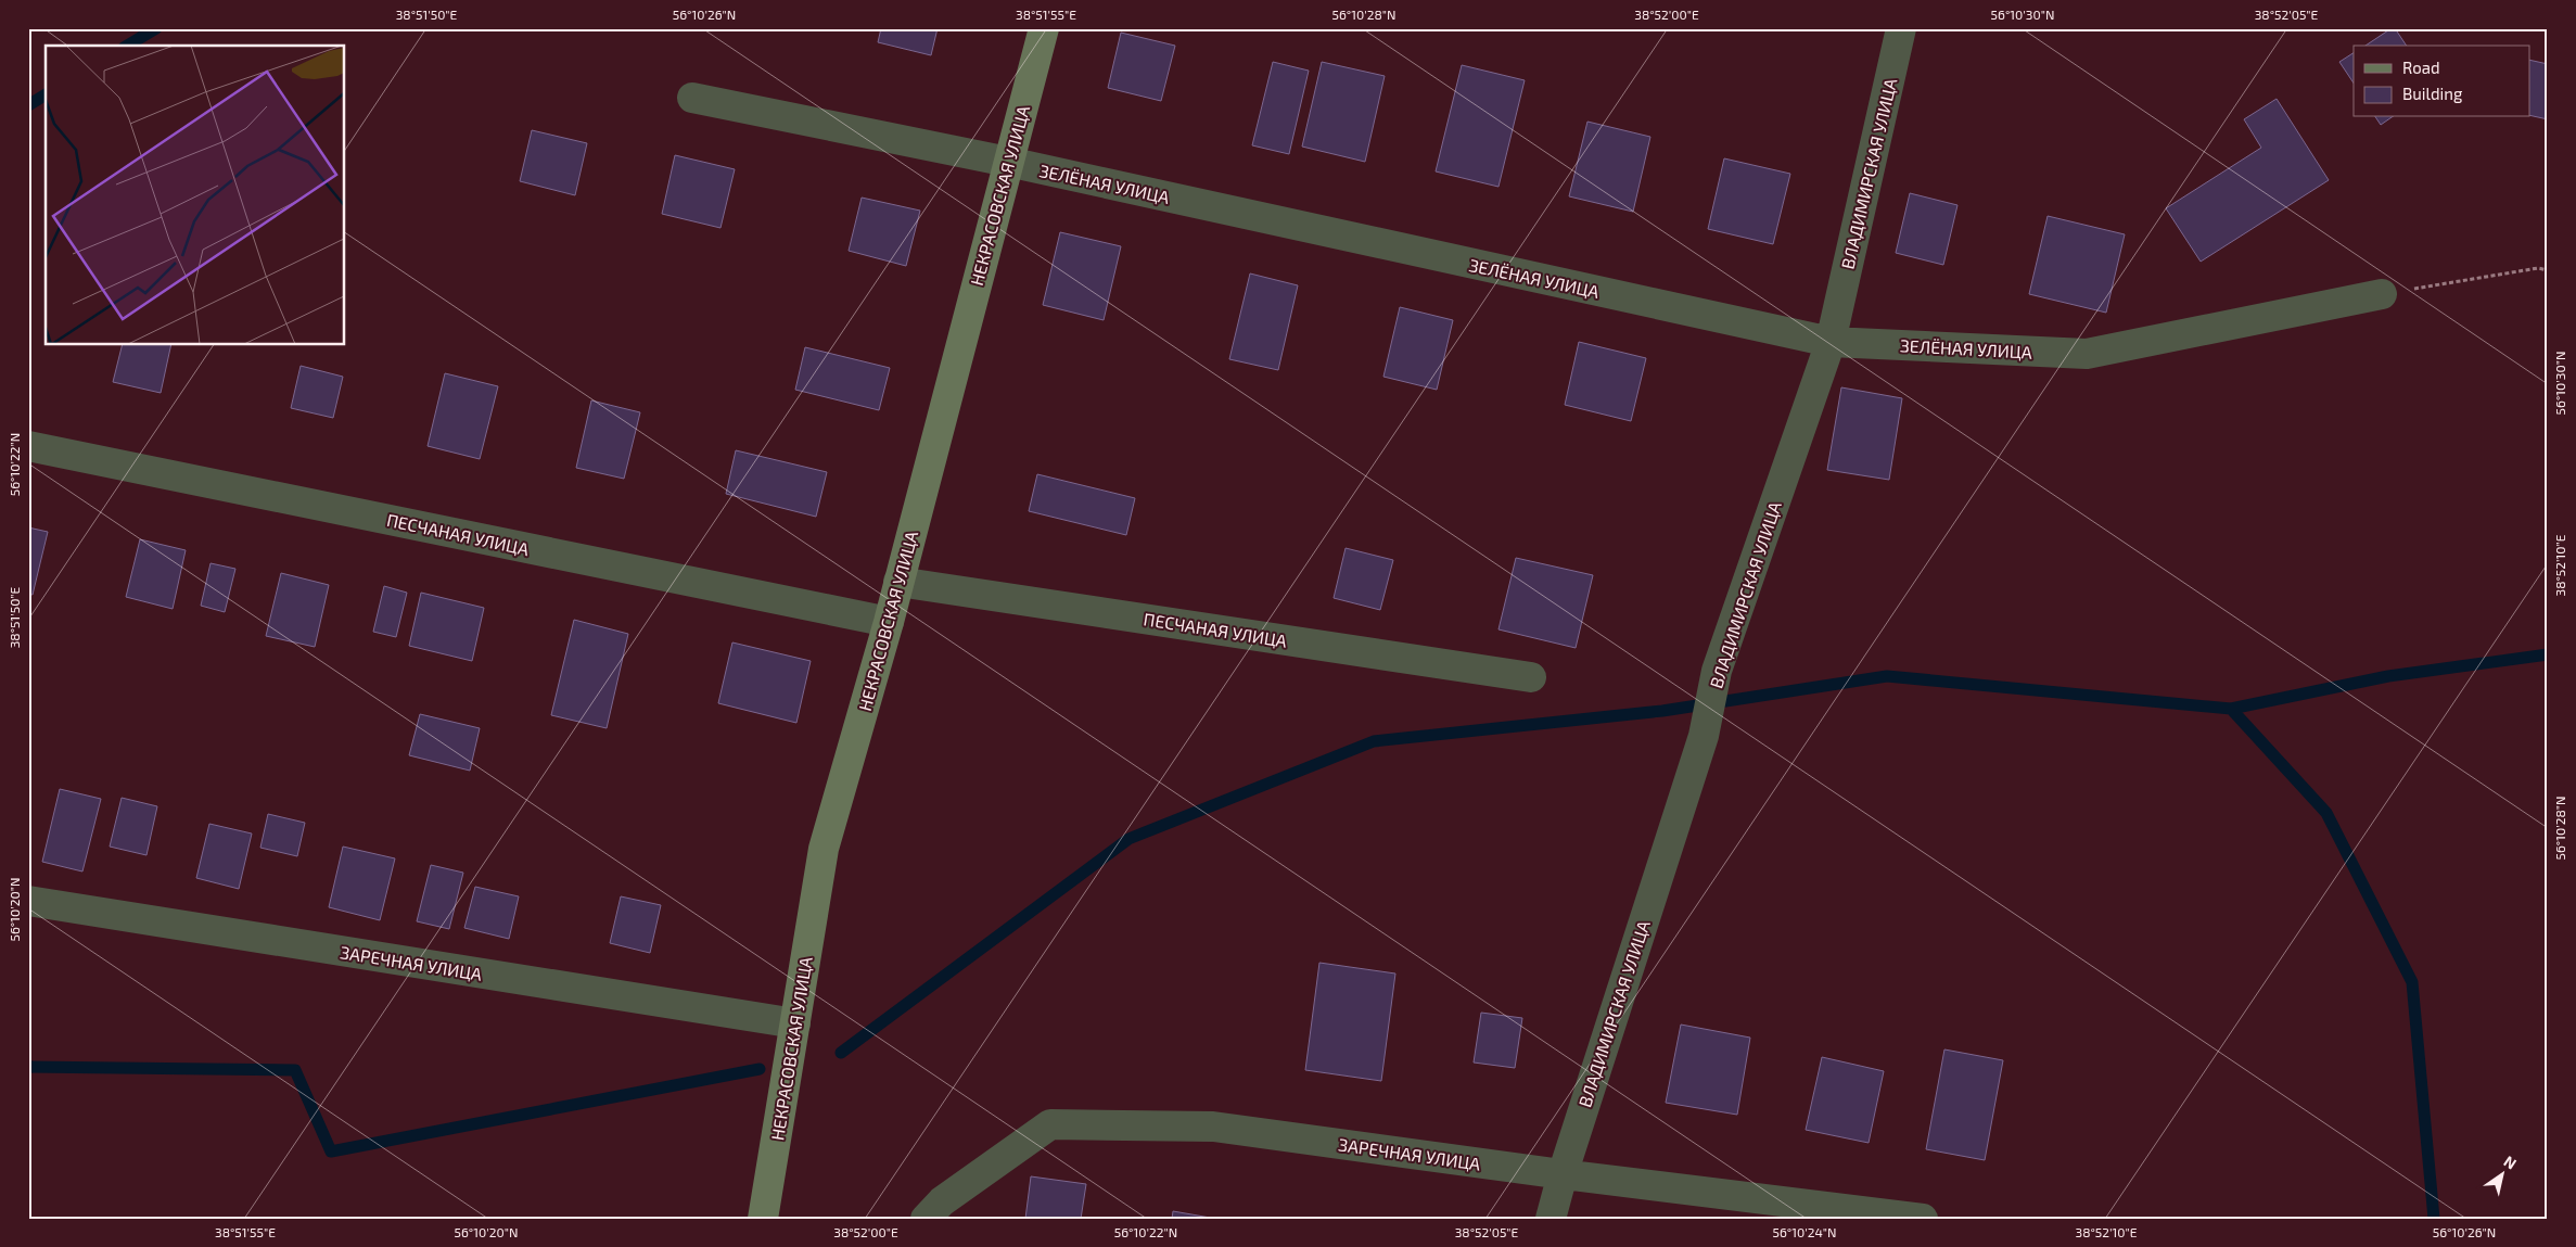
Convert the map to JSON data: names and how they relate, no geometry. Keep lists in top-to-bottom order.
{
  "streets": {
    "street": [
      "ВЛАДИМИРСКАЯ УЛИЦА",
      "ЗЕЛЁНАЯ УЛИЦА",
      "НЕКРАСОВСКАЯ УЛИЦА",
      "ПЕСЧАНАЯ УЛИЦА",
      "ЗАРЕЧНАЯ УЛИЦА"
    ]
  },
  "crossings": [
    ["ВЛАДИМИРСКАЯ УЛИЦА", "ЗЕЛЁНАЯ УЛИЦА"],
    ["ВЛАДИМИРСКАЯ УЛИЦА", "ЗАРЕЧНАЯ УЛИЦА"],
    ["ЗЕЛЁНАЯ УЛИЦА", "НЕКРАСОВСКАЯ УЛИЦА"],
    ["НЕКРАСОВСКАЯ УЛИЦА", "ПЕСЧАНАЯ УЛИЦА"],
    ["НЕКРАСОВСКАЯ УЛИЦА", "ЗАРЕЧНАЯ УЛИЦА"]
  ],
  "legend": ["Road", "Building"],
  "north": "top right",
  "coordinates": [
    "38°51'50\"E",
    "56°10'26\"N",
    "38°51'55\"E",
    "56°10'28\"N",
    "38°52'00\"E",
    "56°10'30\"N",
    "38°52'05\"E",
    "56°10'22\"N",
    "38°52'10\"E",
    "56°10'20\"N",
    "56°10'24\"N"
  ]
}
